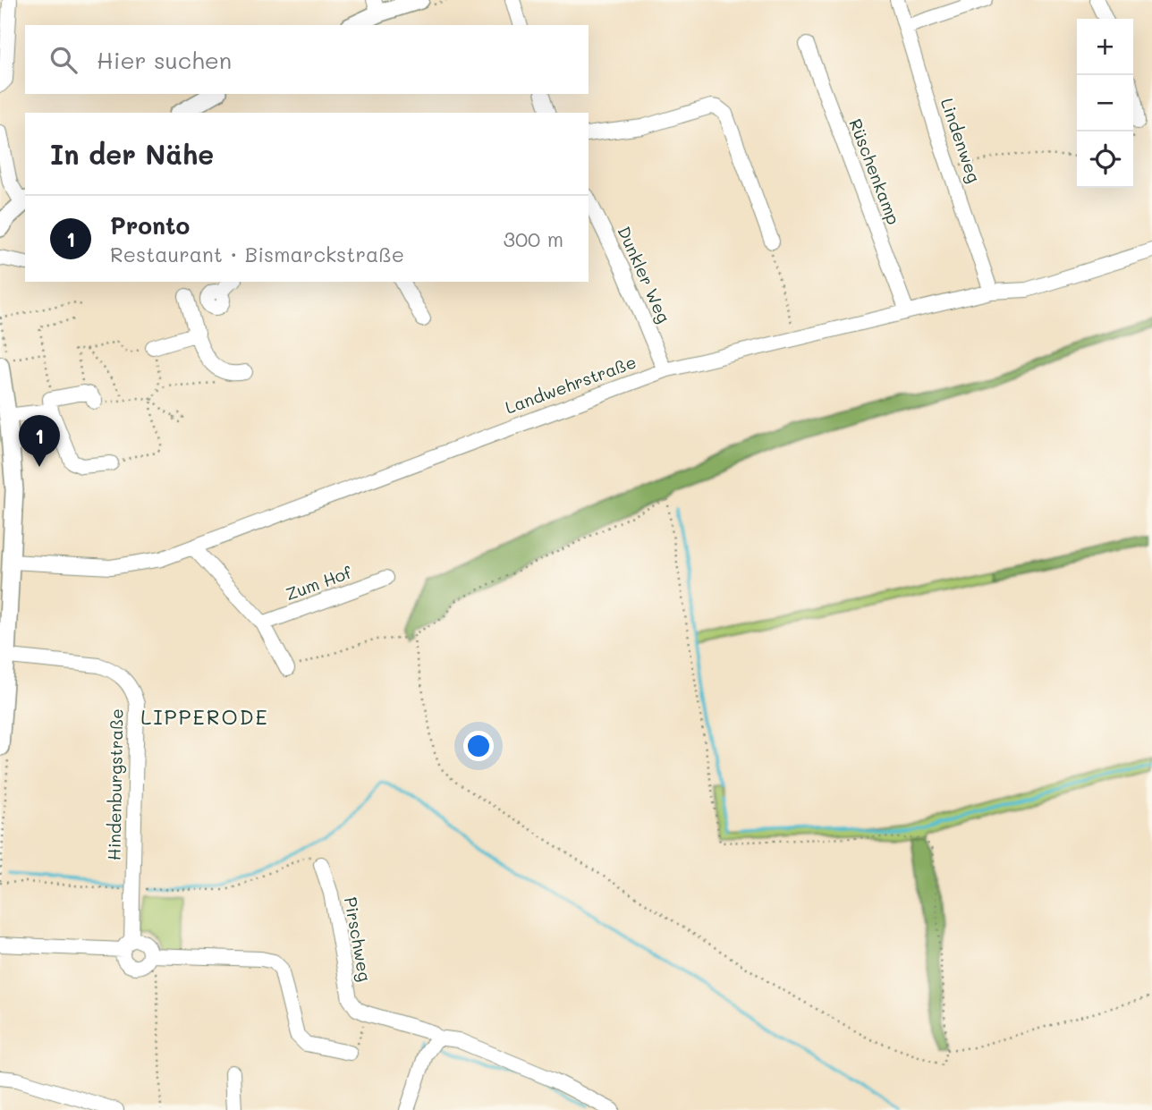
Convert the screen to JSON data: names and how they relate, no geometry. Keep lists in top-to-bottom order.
{
  "streets": {
    "street": [
      "Lindenweg",
      "Rüschenkamp",
      "Dunkler Weg",
      "Landwehrstraße",
      "Zum Hof",
      "Hindenburgstraße",
      "Pirschweg"
    ]
  },
  "crossings": [
    ["Lindenweg", "Landwehrstraße"],
    ["Rüschenkamp", "Landwehrstraße"],
    ["Dunkler Weg", "Landwehrstraße"]
  ],
  "districts": ["LIPPERODE"],
  "page": {
    "map_buttons": ["+", "−"],
    "search": "Hier suchen",
    "heading": "In der Nähe",
    "list": [
      {
        "mark": "1",
        "name": "Pronto",
        "note": "Restaurant · Bismarckstraße",
        "value": "300 m"
      }
    ],
    "pins": "1"
  }
}
